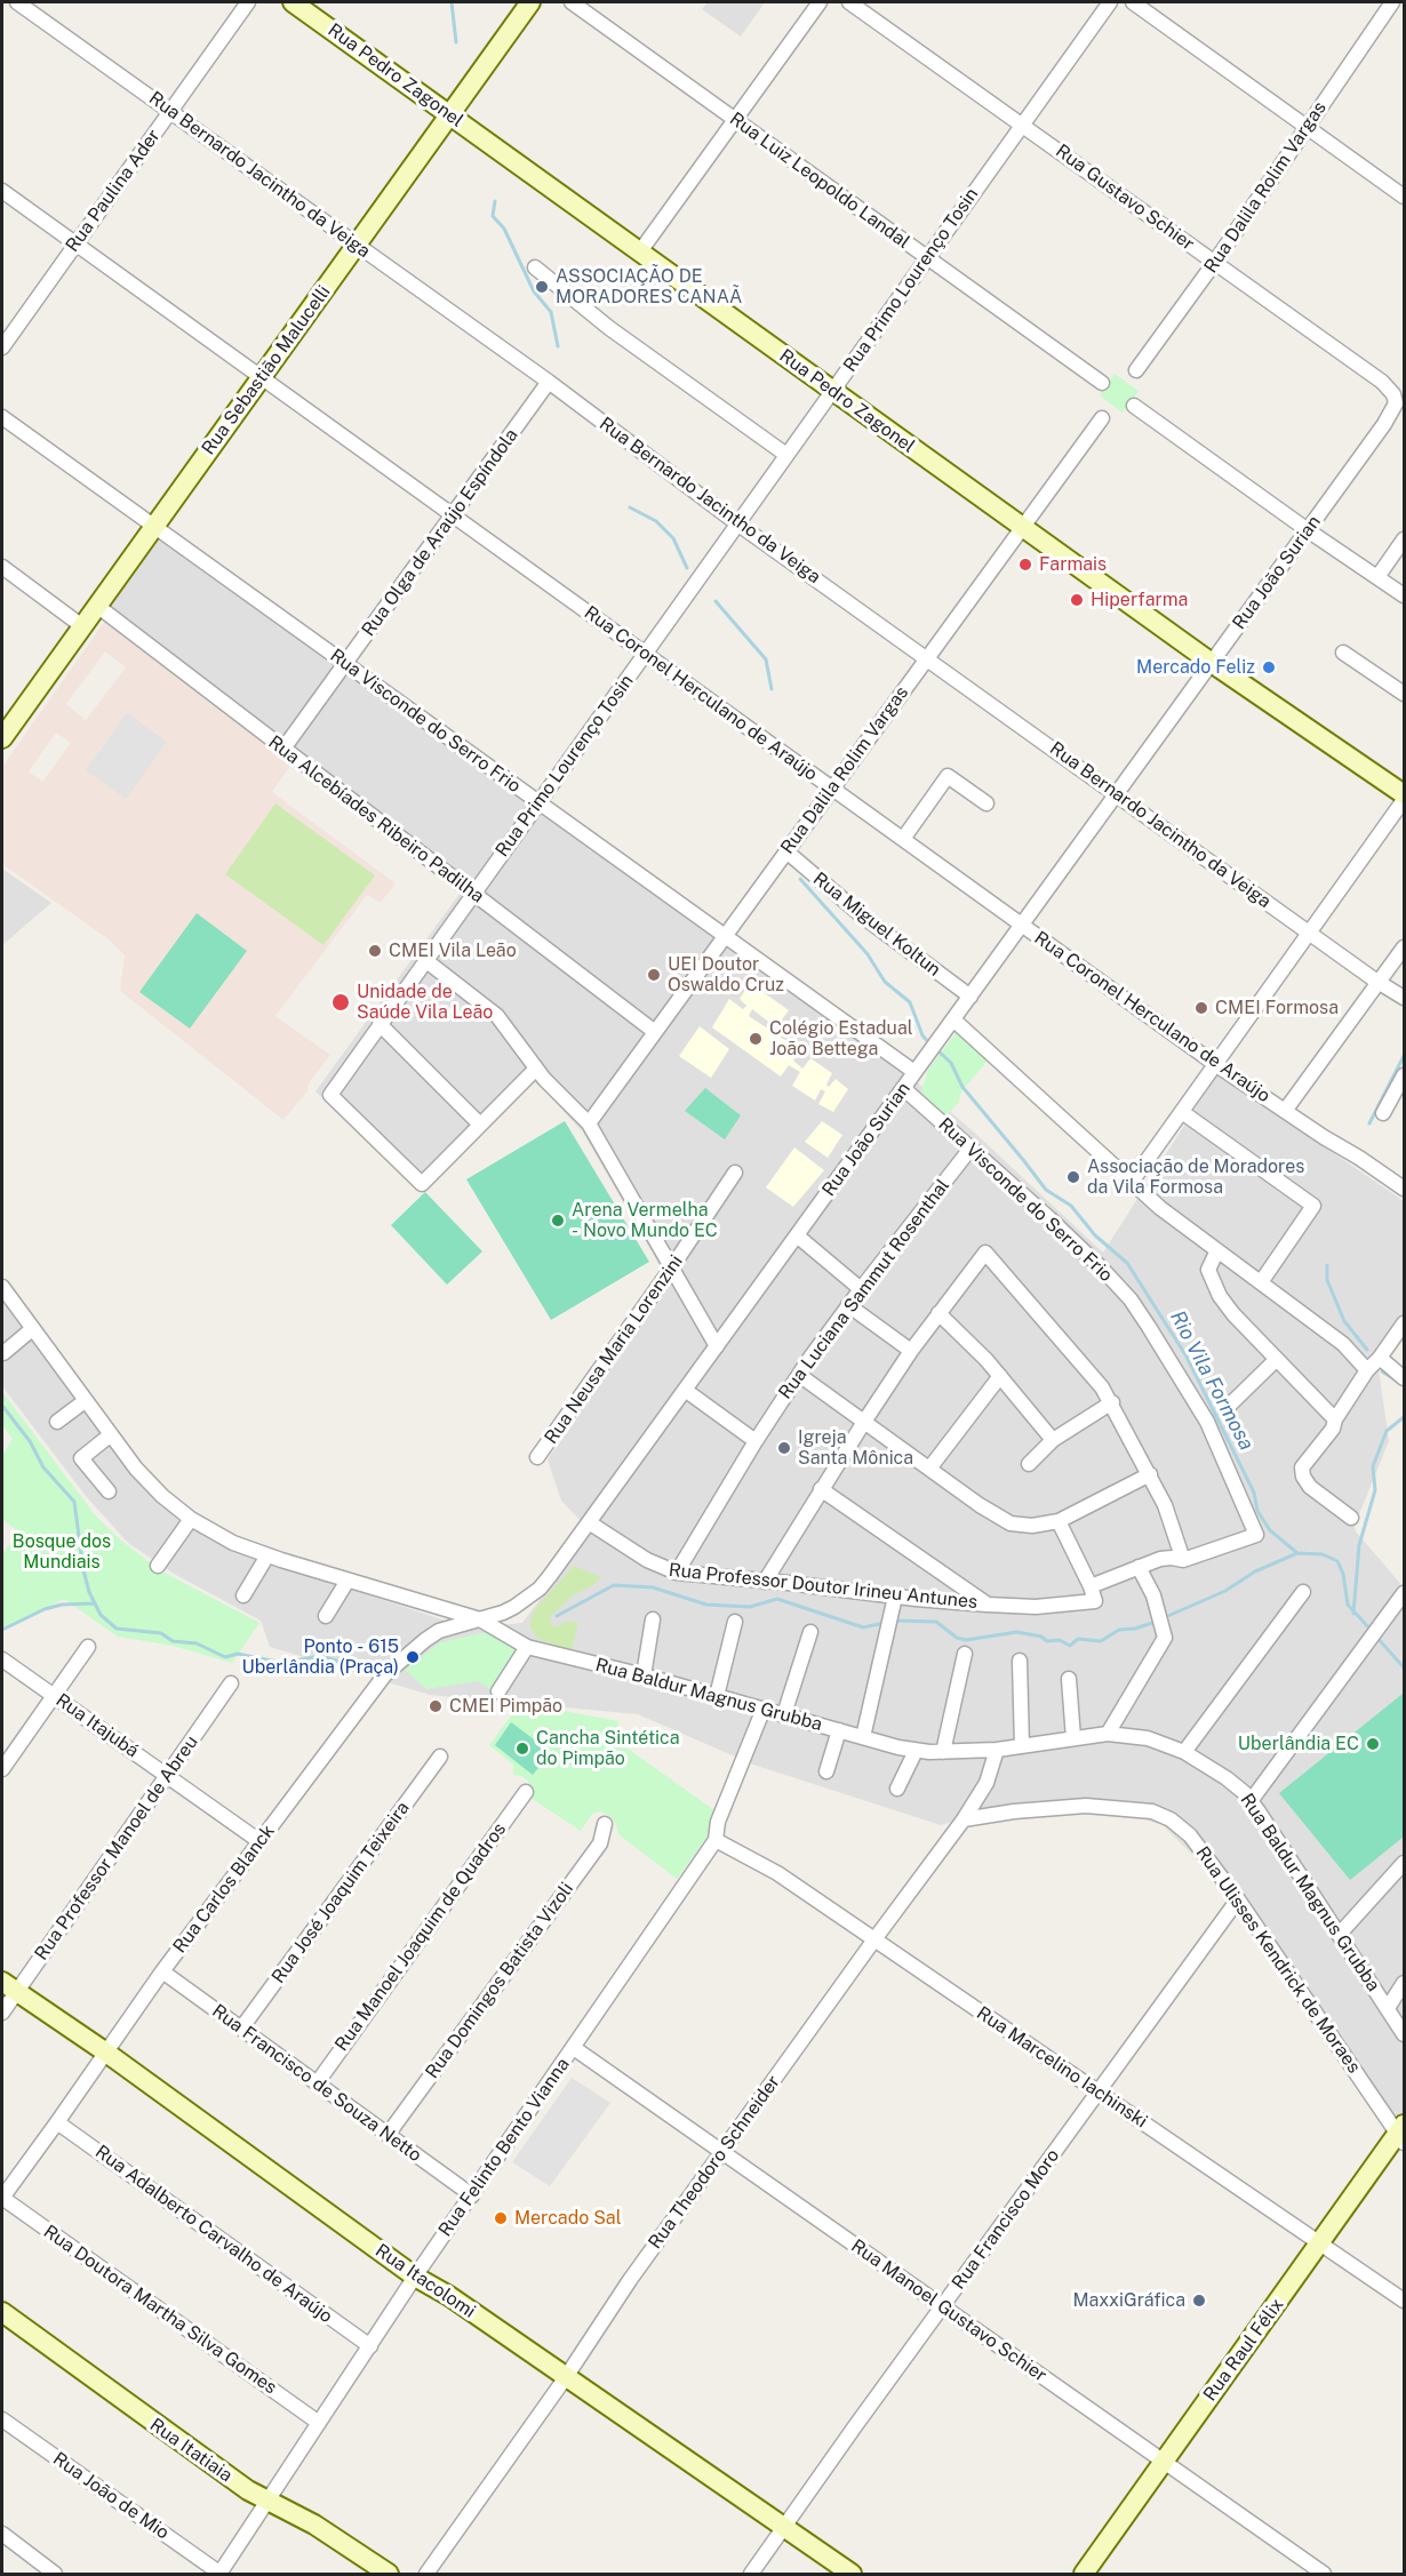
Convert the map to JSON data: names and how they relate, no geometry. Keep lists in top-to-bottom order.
{
  "streets": {
    "street": [
      "Rua Pedro Zagonel",
      "Rua Bernardo Jacintho da Veiga",
      "Rua Luiz Leopoldo Landal",
      "Rua Dalila Rolim Vargas",
      "Rua Paulina Ader",
      "Rua Gustavo Schier",
      "Rua Primo Lourenço Tosin",
      "Rua Sebastião Malucelli",
      "Rua Olga de Araújo Espíndola",
      "Rua João Surian",
      "Rua Coronel Herculano de Araújo",
      "Rua Visconde do Serro Frio",
      "Rua Alcebíades Ribeiro Padilha",
      "Rua Miguel Koltun",
      "Rua Luciana Sammut Rosenthal",
      "Rua Neusa Maria Lorenzini",
      "Rua Professor Doutor Irineu Antunes",
      "Rua Baldur Magnus Grubba",
      "Rua Itajubá",
      "Rua Professor Manoel de Abreu",
      "Rua Carlos Blanck",
      "Rua José Joaquim Teixeira",
      "Rua Manoel Joaquim de Quadros",
      "Rua Ulisses Kendrick de Moraes",
      "Rua Domingos Batista Vizoli",
      "Rua Marcelino Iachinski",
      "Rua Francisco de Souza Netto",
      "Rua Felinto Bento Vianna",
      "Rua Theodoro Schneider",
      "Rua Francisco Moro",
      "Rua Adalberto Carvalho de Araújo",
      "Rua Itacolomi",
      "Rua Doutora Martha Silva Gomes",
      "Rua Manoel Gustavo Schier",
      "Rua Raul Félix",
      "Rua Itatiaia",
      "Rua João de Mio"
    ]
  },
  "crossings": [
    ["Rua Pedro Zagonel", "Rua Dalila Rolim Vargas"],
    ["Rua Pedro Zagonel", "Rua Primo Lourenço Tosin"],
    ["Rua Pedro Zagonel", "Rua Sebastião Malucelli"],
    ["Rua Pedro Zagonel", "Rua João Surian"],
    ["Rua Bernardo Jacintho da Veiga", "Rua Dalila Rolim Vargas"],
    ["Rua Bernardo Jacintho da Veiga", "Rua Paulina Ader"],
    ["Rua Bernardo Jacintho da Veiga", "Rua Primo Lourenço Tosin"],
    ["Rua Bernardo Jacintho da Veiga", "Rua Sebastião Malucelli"],
    ["Rua Bernardo Jacintho da Veiga", "Rua Olga de Araújo Espíndola"],
    ["Rua Bernardo Jacintho da Veiga", "Rua João Surian"],
    ["Rua Luiz Leopoldo Landal", "Rua Primo Lourenço Tosin"],
    ["Rua Dalila Rolim Vargas", "Rua Gustavo Schier"],
    ["Rua Dalila Rolim Vargas", "Rua Coronel Herculano de Araújo"],
    ["Rua Dalila Rolim Vargas", "Rua Visconde do Serro Frio"],
    ["Rua Dalila Rolim Vargas", "Rua Alcebíades Ribeiro Padilha"],
    ["Rua Dalila Rolim Vargas", "Rua Miguel Koltun"],
    ["Rua Paulina Ader", "Rua Coronel Herculano de Araújo"],
    ["Rua Gustavo Schier", "Rua Primo Lourenço Tosin"],
    ["Rua Gustavo Schier", "Rua João Surian"],
    ["Rua Primo Lourenço Tosin", "Rua Coronel Herculano de Araújo"],
    ["Rua Primo Lourenço Tosin", "Rua Visconde do Serro Frio"],
    ["Rua Primo Lourenço Tosin", "Rua Alcebíades Ribeiro Padilha"],
    ["Rua Sebastião Malucelli", "Rua Coronel Herculano de Araújo"],
    ["Rua Sebastião Malucelli", "Rua Visconde do Serro Frio"],
    ["Rua Sebastião Malucelli", "Rua Alcebíades Ribeiro Padilha"],
    ["Rua Olga de Araújo Espíndola", "Rua Coronel Herculano de Araújo"],
    ["Rua Olga de Araújo Espíndola", "Rua Visconde do Serro Frio"],
    ["Rua Olga de Araújo Espíndola", "Rua Alcebíades Ribeiro Padilha"],
    ["Rua João Surian", "Rua Coronel Herculano de Araújo"],
    ["Rua João Surian", "Rua Visconde do Serro Frio"],
    ["Rua João Surian", "Rua Miguel Koltun"],
    ["Rua João Surian", "Rua Professor Doutor Irineu Antunes"],
    ["Rua João Surian", "Rua Baldur Magnus Grubba"],
    ["Rua João Surian", "Rua Carlos Blanck"],
    ["Rua Visconde do Serro Frio", "Rua Luciana Sammut Rosenthal"],
    ["Rua Luciana Sammut Rosenthal", "Rua Professor Doutor Irineu Antunes"],
    ["Rua Baldur Magnus Grubba", "Rua Carlos Blanck"],
    ["Rua Baldur Magnus Grubba", "Rua Felinto Bento Vianna"],
    ["Rua Baldur Magnus Grubba", "Rua Theodoro Schneider"],
    ["Rua Itajubá", "Rua Professor Manoel de Abreu"],
    ["Rua Itajubá", "Rua Carlos Blanck"],
    ["Rua Professor Manoel de Abreu", "Rua Itacolomi"],
    ["Rua Carlos Blanck", "Rua Francisco de Souza Netto"],
    ["Rua Carlos Blanck", "Rua Adalberto Carvalho de Araújo"],
    ["Rua Carlos Blanck", "Rua Itacolomi"],
    ["Rua Carlos Blanck", "Rua Doutora Martha Silva Gomes"],
    ["Rua José Joaquim Teixeira", "Rua Francisco de Souza Netto"],
    ["Rua Manoel Joaquim de Quadros", "Rua Francisco de Souza Netto"],
    ["Rua Ulisses Kendrick de Moraes", "Rua Theodoro Schneider"],
    ["Rua Ulisses Kendrick de Moraes", "Rua Francisco Moro"],
    ["Rua Ulisses Kendrick de Moraes", "Rua Raul Félix"],
    ["Rua Domingos Batista Vizoli", "Rua Francisco de Souza Netto"],
    ["Rua Marcelino Iachinski", "Rua Felinto Bento Vianna"],
    ["Rua Marcelino Iachinski", "Rua Theodoro Schneider"],
    ["Rua Marcelino Iachinski", "Rua Francisco Moro"],
    ["Rua Marcelino Iachinski", "Rua Raul Félix"],
    ["Rua Francisco de Souza Netto", "Rua Felinto Bento Vianna"],
    ["Rua Felinto Bento Vianna", "Rua Adalberto Carvalho de Araújo"],
    ["Rua Felinto Bento Vianna", "Rua Itacolomi"],
    ["Rua Felinto Bento Vianna", "Rua Doutora Martha Silva Gomes"],
    ["Rua Felinto Bento Vianna", "Rua Manoel Gustavo Schier"],
    ["Rua Felinto Bento Vianna", "Rua Itatiaia"],
    ["Rua Felinto Bento Vianna", "Rua João de Mio"],
    ["Rua Theodoro Schneider", "Rua Itacolomi"],
    ["Rua Theodoro Schneider", "Rua Manoel Gustavo Schier"],
    ["Rua Francisco Moro", "Rua Itacolomi"],
    ["Rua Francisco Moro", "Rua Manoel Gustavo Schier"],
    ["Rua Manoel Gustavo Schier", "Rua Raul Félix"]
  ],
  "water": ["Rio Vila Formosa"],
  "parks": ["Bosque dos Mundiais"],
  "places": [
    "ASSOCIAÇÃO DE MORADORES CANAÃ",
    "Farmais",
    "Hiperfarma",
    "Mercado Feliz",
    "CMEI Vila Leão",
    "UEI Doutor Oswaldo Cruz",
    "Unidade de Saúde Vila Leão",
    "CMEI Formosa",
    "Colégio Estadual João Bettega",
    "Associação de Moradores da Vila Formosa",
    "Arena Vermelha - Novo Mundo EC",
    "Igreja Santa Mônica",
    "Ponto - 615 Uberlândia (Praça)",
    "CMEI Pimpão",
    "Uberlândia EC",
    "Cancha Sintética do Pimpão",
    "Mercado Sal",
    "MaxxiGráfica"
  ]
}
